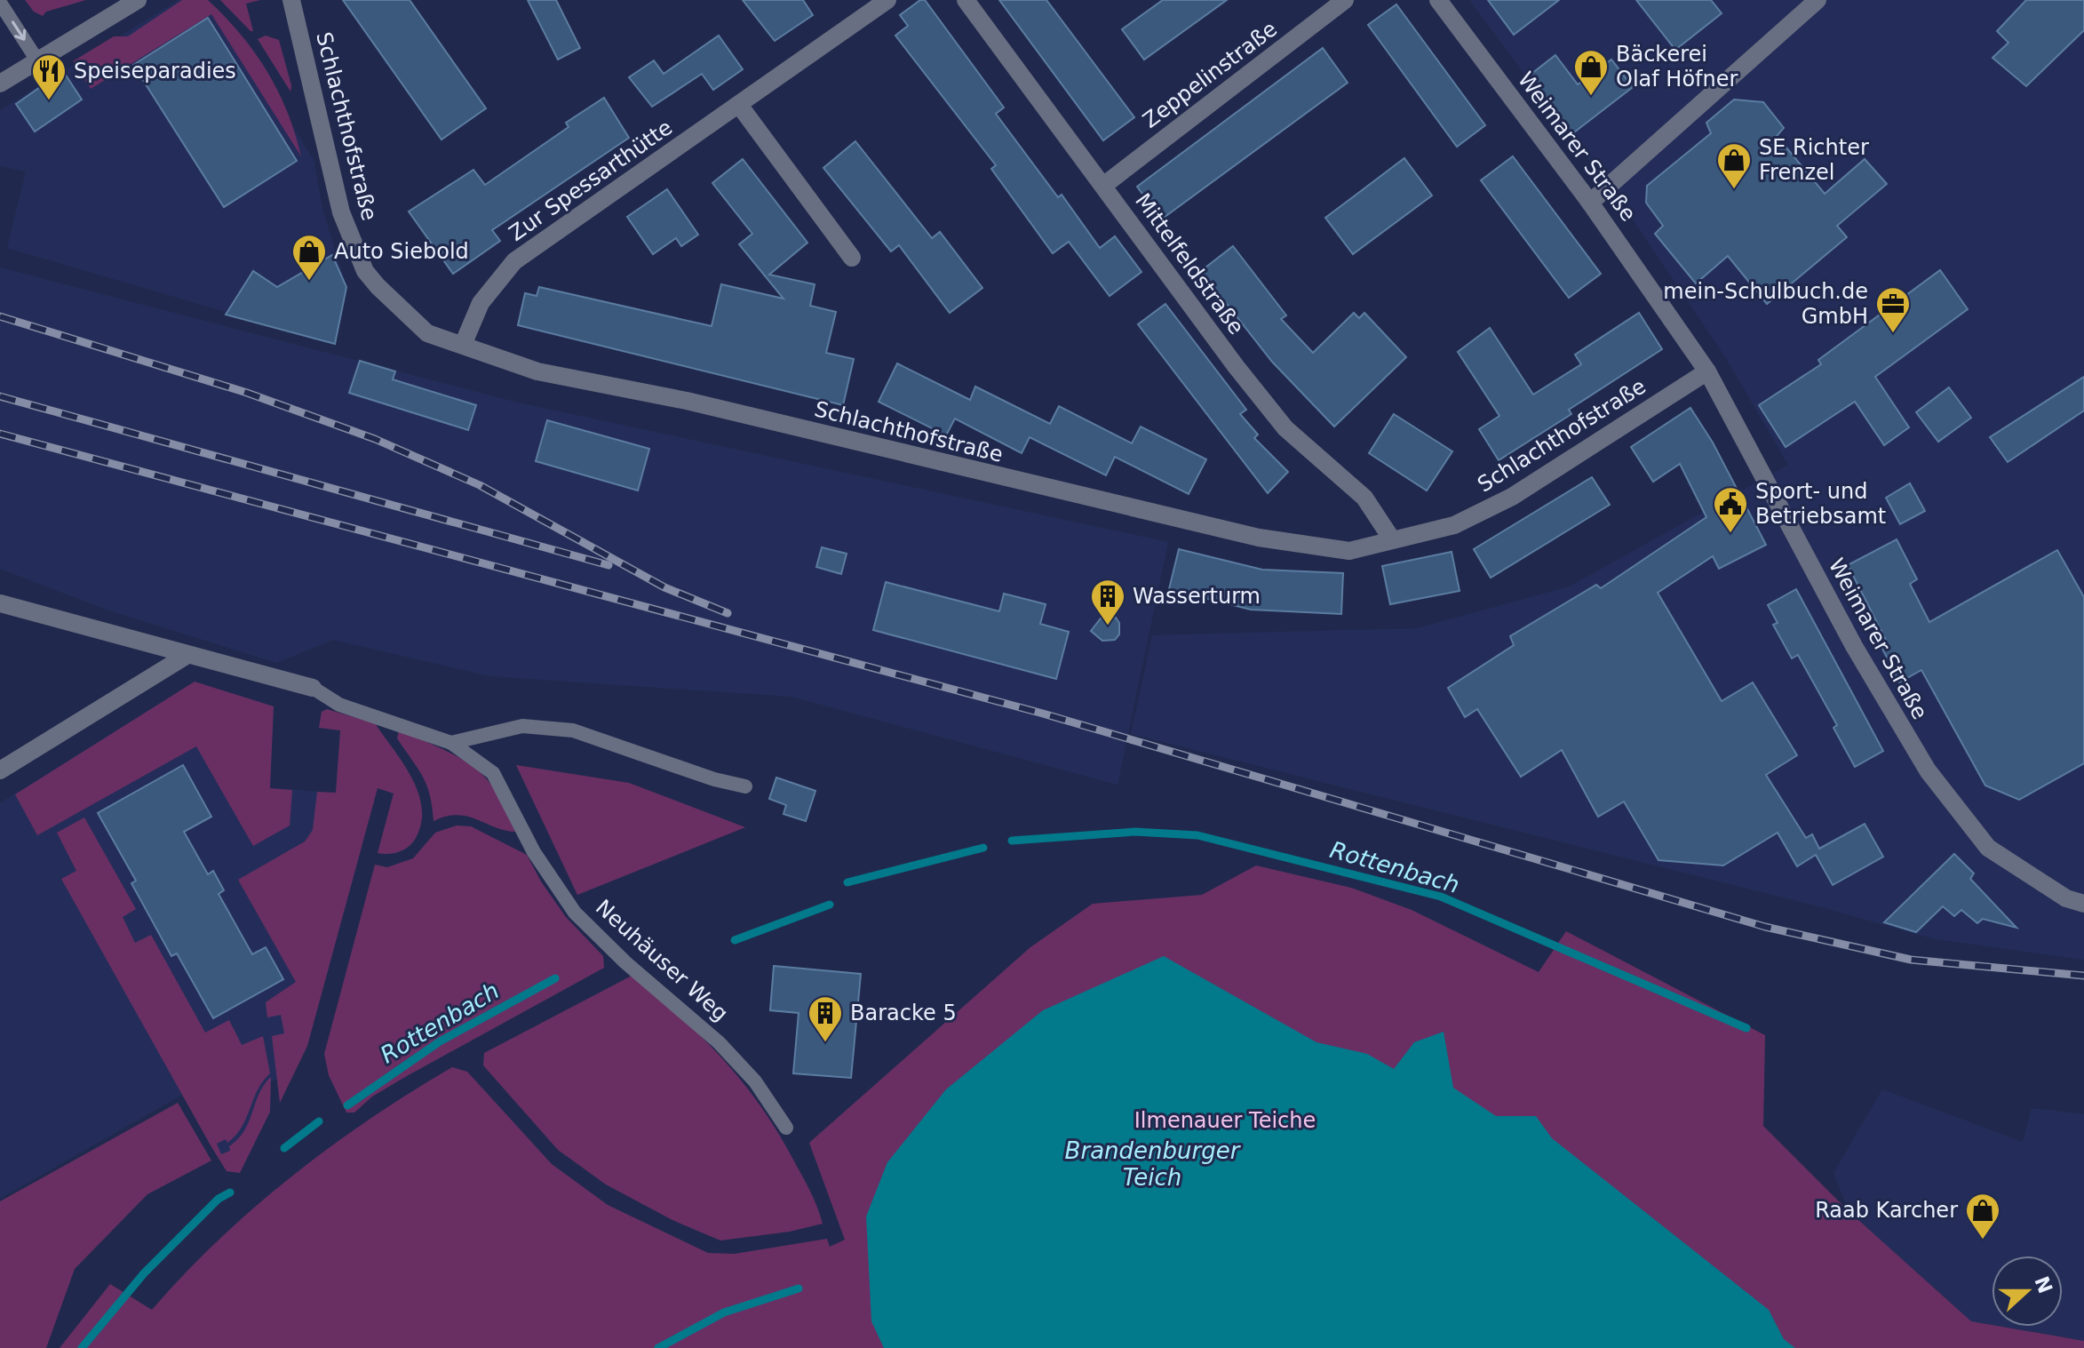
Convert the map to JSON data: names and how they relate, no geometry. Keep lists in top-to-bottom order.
{
  "streets": {
    "street": [
      "Zeppelinstraße",
      "Schlachthofstraße",
      "Weimarer Straße",
      "Zur Spessarthütte",
      "Mittelfeldstraße",
      "Neuhäuser Weg"
    ]
  },
  "crossings": [
    ["Zeppelinstraße", "Mittelfeldstraße"],
    ["Schlachthofstraße", "Weimarer Straße"],
    ["Schlachthofstraße", "Zur Spessarthütte"],
    ["Schlachthofstraße", "Mittelfeldstraße"]
  ],
  "water": ["Rottenbach", "Brandenburger Teich"],
  "parks": ["Ilmenauer Teiche"],
  "places": {
    "shop": [
      "Bäckerei Olaf Höfner",
      "SE Richter Frenzel",
      "Auto Siebold",
      "Raab Karcher"
    ],
    "restaurant": ["Speiseparadies"],
    "office": ["mein-Schulbuch.de GmbH"],
    "public building": ["Sport- und Betriebsamt"],
    "building": ["Wasserturm", "Baracke 5"]
  },
  "north": "right"
}
